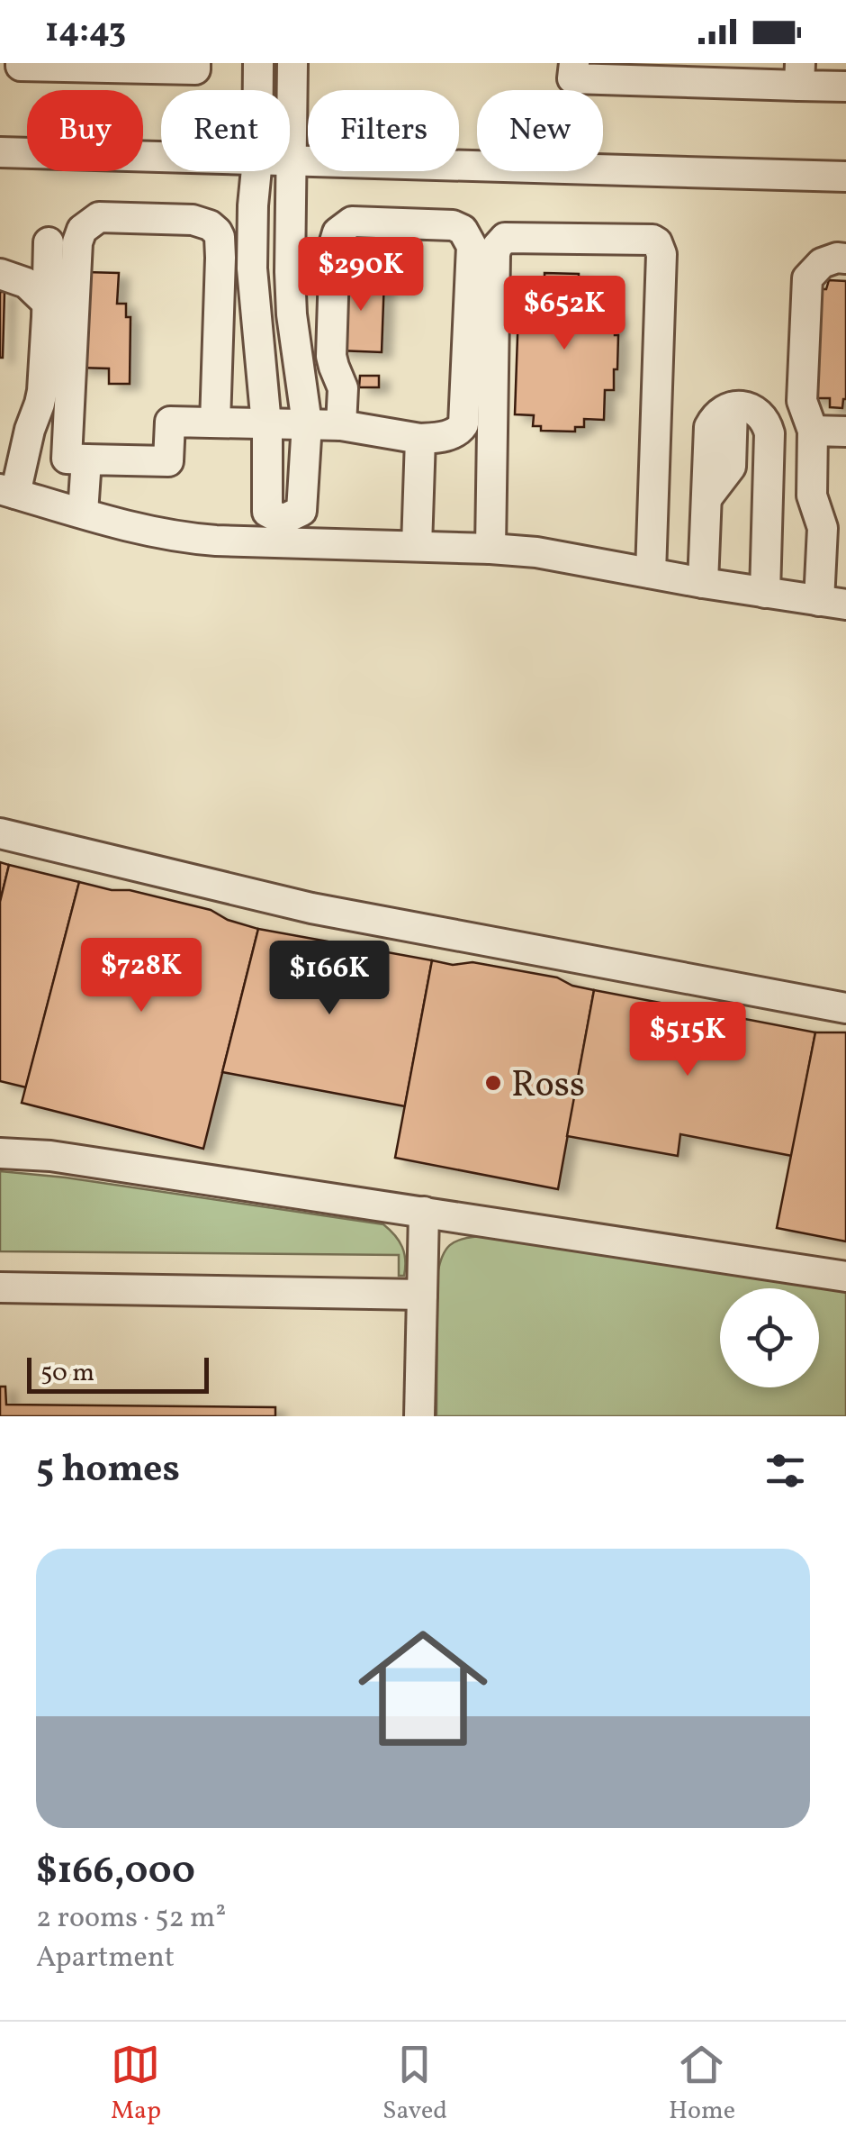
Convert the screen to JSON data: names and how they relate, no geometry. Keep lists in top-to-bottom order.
{
  "places": ["Ross"],
  "scale_bar": "50 m",
  "page": {
    "status": "14:43",
    "chip": [
      "Buy",
      "Rent",
      "Filters",
      "New"
    ],
    "price": [
      "$290K",
      "$652K",
      "$728K",
      "$166K",
      "$515K"
    ],
    "scale": "50 m",
    "heading": "5 homes",
    "list": [
      {
        "name": "$166,000",
        "note": "2 rooms · 52 m² · Apartment"
      }
    ],
    "tabs": ["Map", "Saved", "Home"]
  }
}
